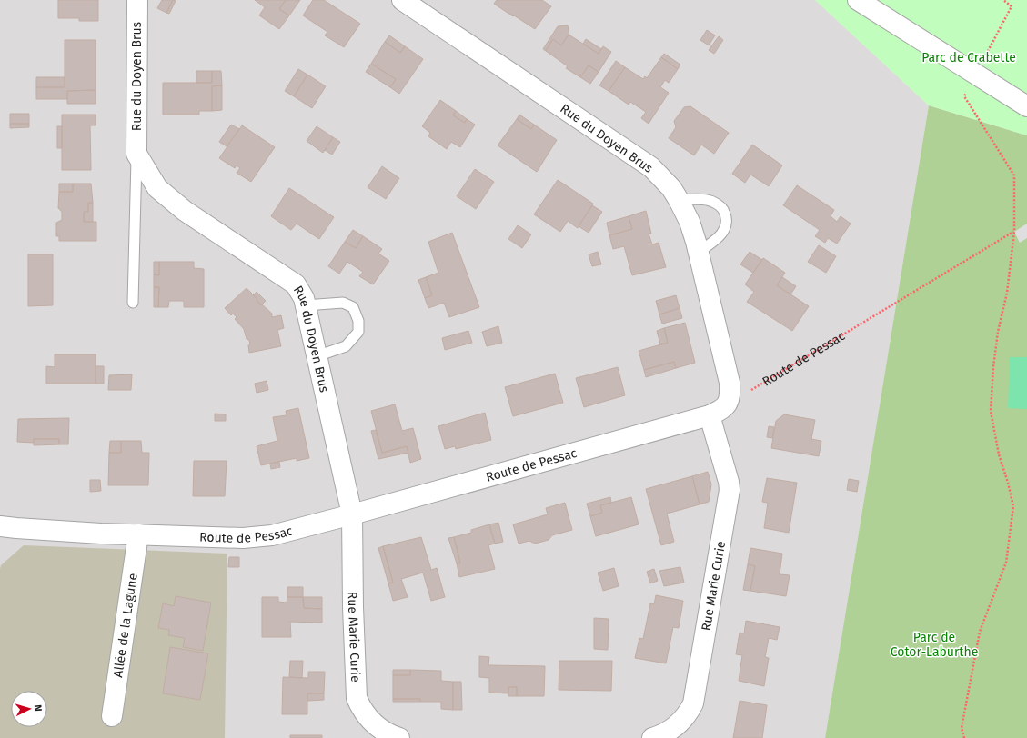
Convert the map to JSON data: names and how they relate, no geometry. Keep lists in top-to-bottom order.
{
  "streets": {
    "street": [
      "Rue du Doyen Brus",
      "Route de Pessac",
      "Rue Marie Curie",
      "Allée de la Lagune"
    ]
  },
  "crossings": [
    ["Rue du Doyen Brus", "Route de Pessac"],
    ["Rue du Doyen Brus", "Rue Marie Curie"],
    ["Route de Pessac", "Rue Marie Curie"],
    ["Route de Pessac", "Allée de la Lagune"]
  ],
  "parks": ["Parc de Crabette", "Parc de Cotor-Laburthe"],
  "north": "right"
}
